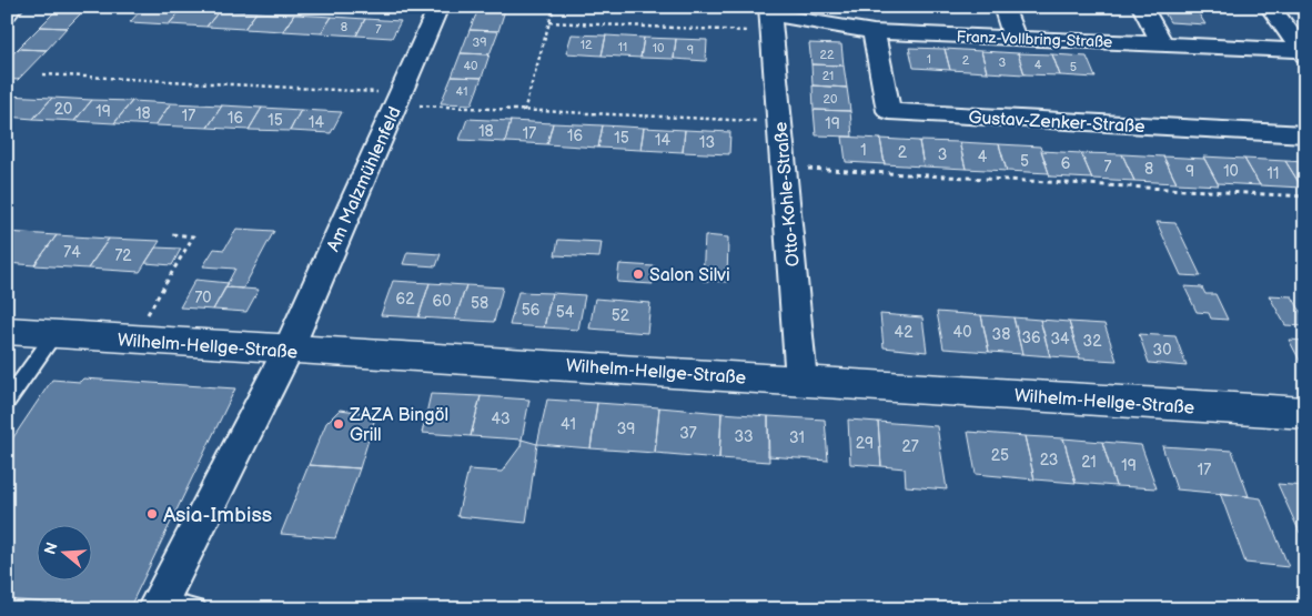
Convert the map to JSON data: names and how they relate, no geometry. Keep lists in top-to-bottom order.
{
  "streets": {
    "main road": ["Wilhelm-Hellge-Straße"],
    "street": [
      "Franz-Vollbring-Straße",
      "Gustav-Zenker-Straße",
      "Am Malzmühlenfeld",
      "Otto-Kohle-Straße"
    ]
  },
  "crossings": [
    ["Franz-Vollbring-Straße", "Gustav-Zenker-Straße"],
    ["Franz-Vollbring-Straße", "Otto-Kohle-Straße"],
    ["Am Malzmühlenfeld", "Wilhelm-Hellge-Straße"],
    ["Otto-Kohle-Straße", "Wilhelm-Hellge-Straße"]
  ],
  "places": ["Salon Silvi", "ZAZA Bingöl Grill", "Asia-Imbiss"],
  "house_numbers": [
    "8",
    "7",
    "39",
    "12",
    "11",
    "10",
    "9",
    "22",
    "1",
    "2",
    "3",
    "4",
    "40",
    "5",
    "21",
    "41",
    "20",
    "20",
    "19",
    "18",
    "17",
    "16",
    "15",
    "14",
    "19",
    "18",
    "17",
    "16",
    "15",
    "14",
    "13",
    "1",
    "2",
    "3",
    "4",
    "5",
    "6",
    "7",
    "8",
    "9",
    "10",
    "11",
    "74",
    "72",
    "70",
    "62",
    "60",
    "58",
    "56",
    "54",
    "52",
    "42",
    "40",
    "38",
    "36",
    "34",
    "32",
    "30",
    "43",
    "41",
    "39",
    "37",
    "33",
    "31",
    "29",
    "27",
    "25",
    "23",
    "21",
    "19",
    "17"
  ],
  "north": "left"
}
